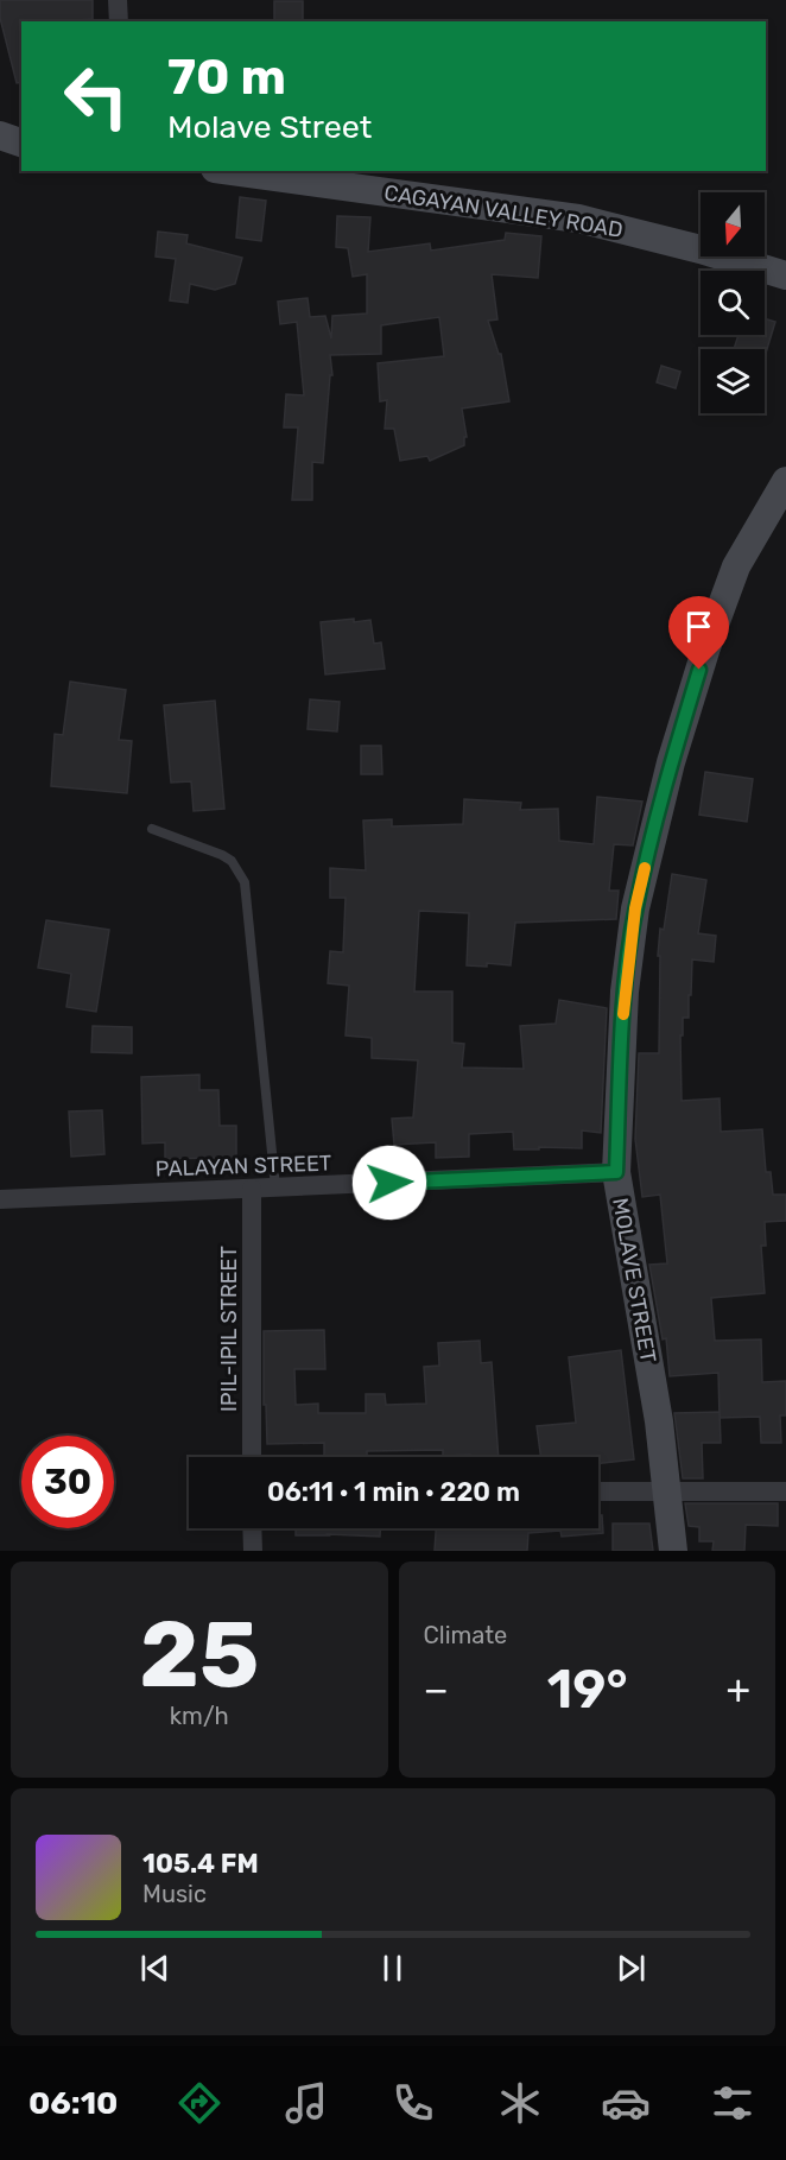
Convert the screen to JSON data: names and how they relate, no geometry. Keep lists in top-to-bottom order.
{
  "streets": {
    "street": [
      "CAGAYAN VALLEY ROAD",
      "PALAYAN STREET",
      "MOLAVE STREET",
      "IPIL-IPIL STREET"
    ]
  },
  "crossings": [
    ["PALAYAN STREET", "MOLAVE STREET"],
    ["PALAYAN STREET", "IPIL-IPIL STREET"]
  ],
  "north": "bottom",
  "page": {
    "turn": ["70 m", "Molave Street"],
    "limit": "30",
    "trip": "06:11 · 1 min · 220 m",
    "tile": [
      ["25", "km/h"],
      "Climate"
    ],
    "heat": ["−", "19°", "+"],
    "song": ["105.4 FM", "Music"],
    "tabs": "06:10"
  }
}
